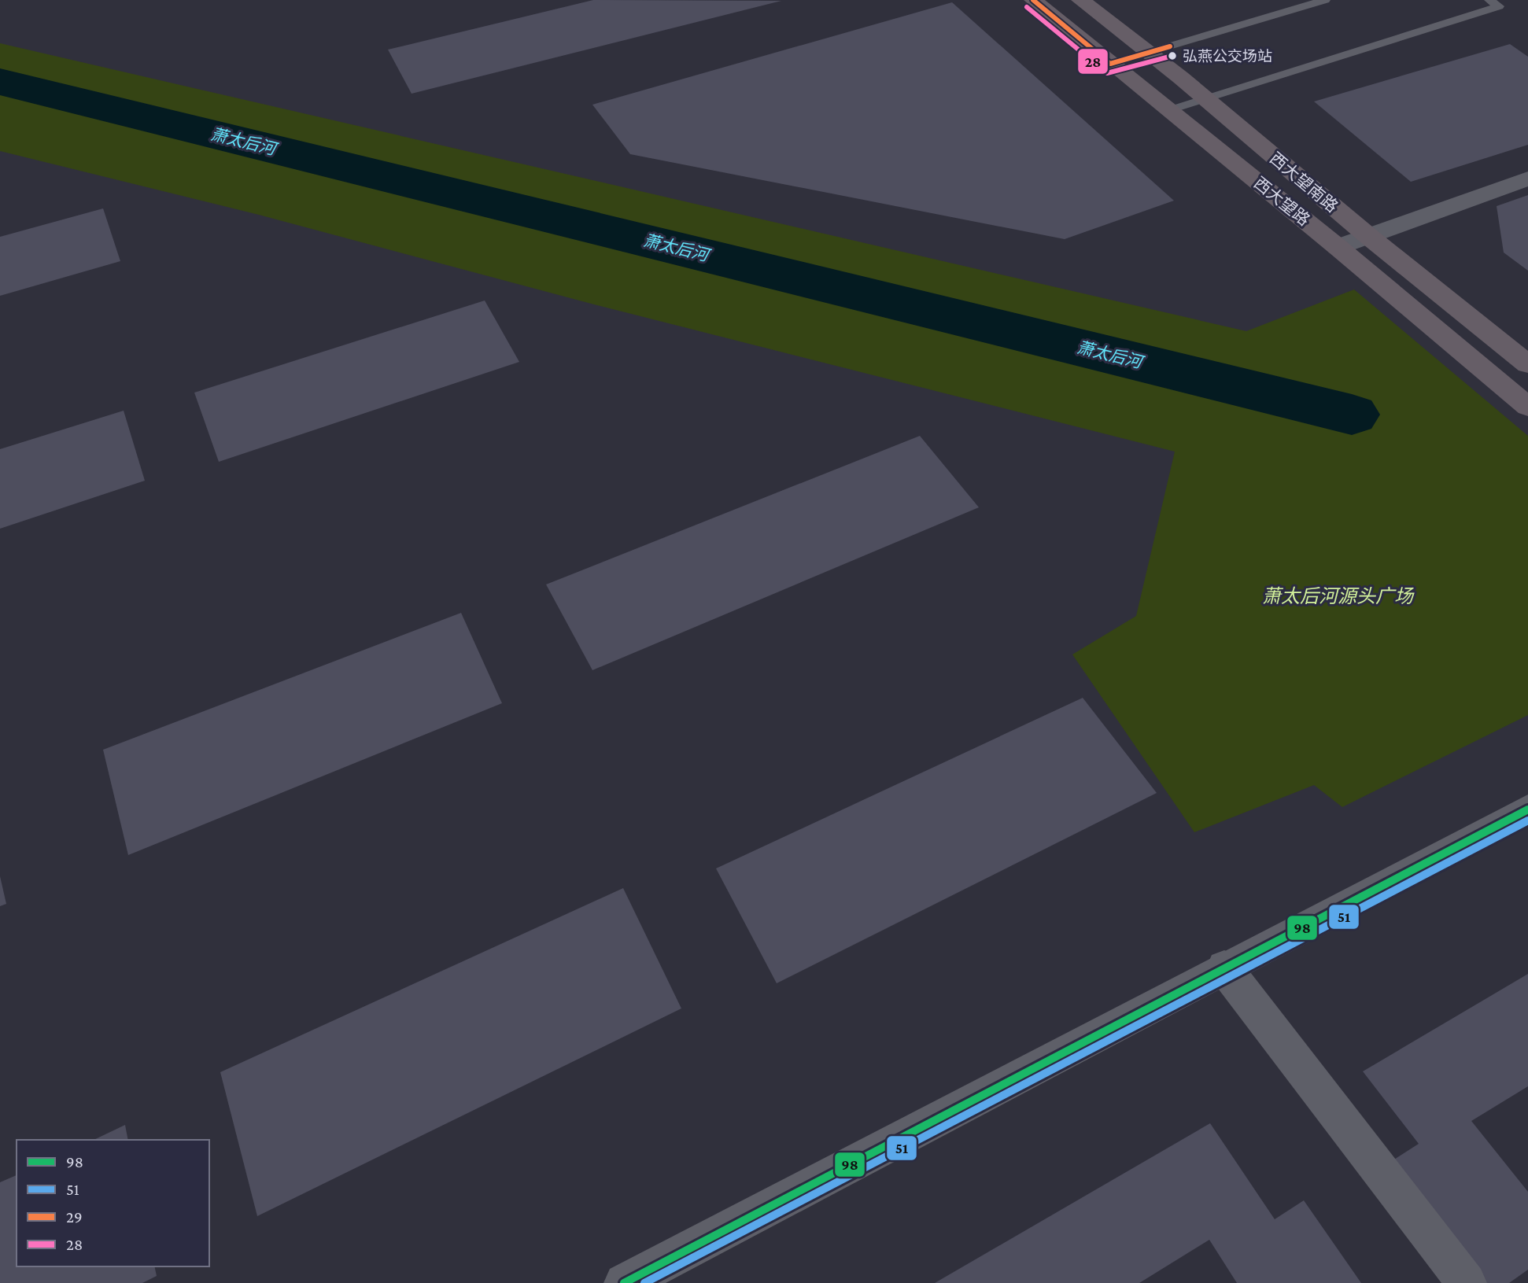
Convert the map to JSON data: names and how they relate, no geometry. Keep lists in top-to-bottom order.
{
  "streets": {
    "main road": ["西大望南路", "西大望路"]
  },
  "water": ["萧太后河"],
  "parks": ["萧太后河源头广场"],
  "places": ["弘燕公交场站"],
  "lines": [
    "transit line 29",
    "transit line 28",
    "transit line 98",
    "transit line 51"
  ],
  "legend": [
    "98",
    "51",
    "29",
    "28"
  ]
}
